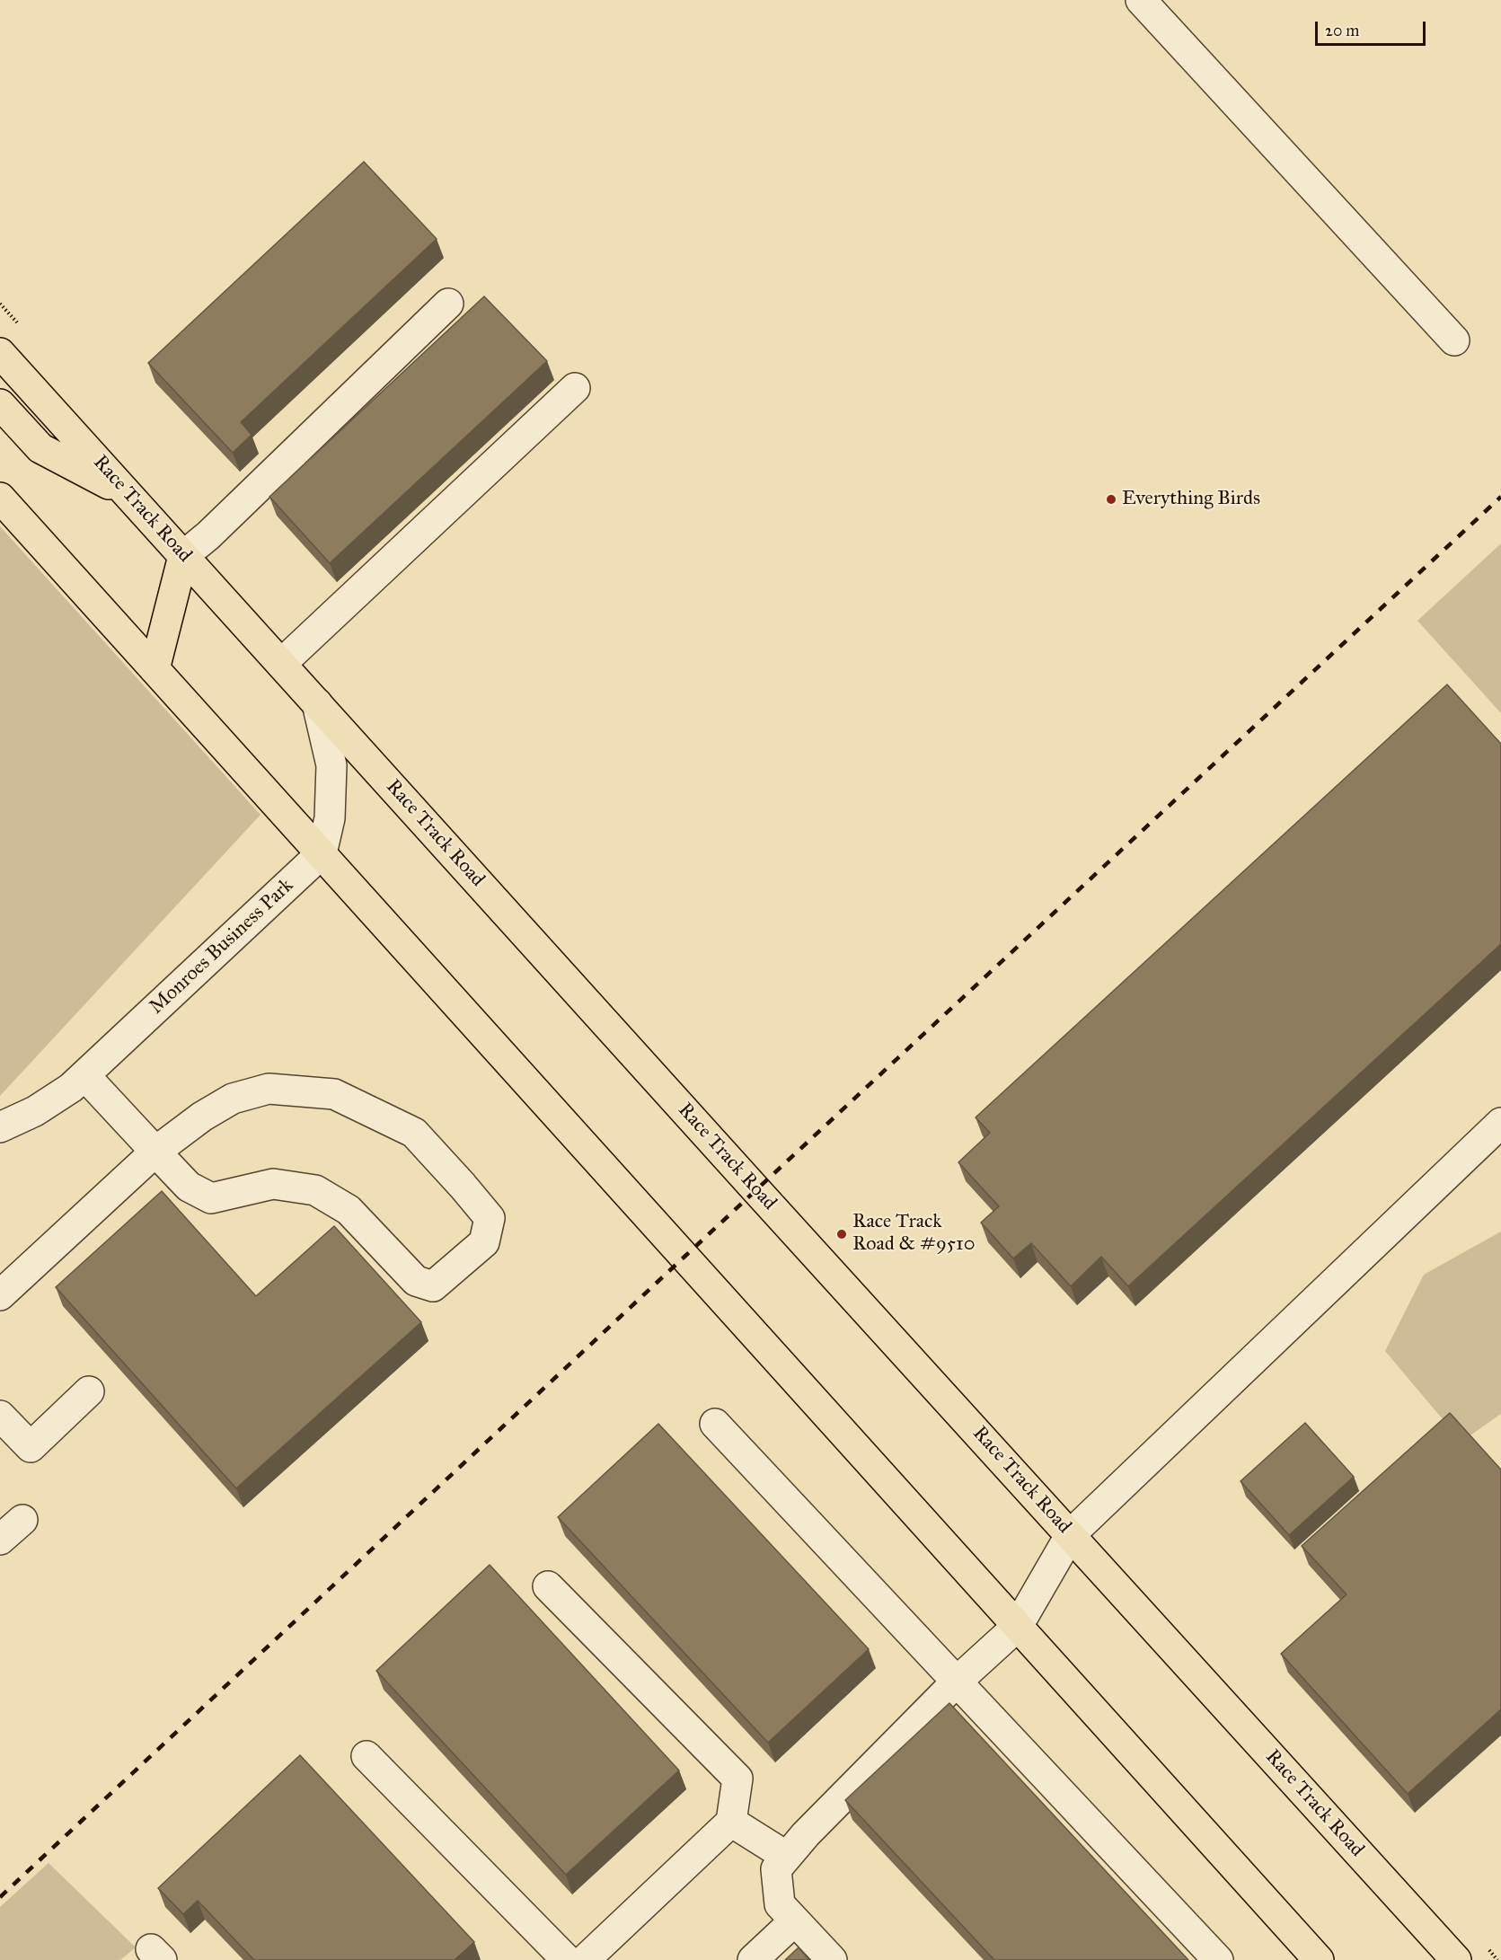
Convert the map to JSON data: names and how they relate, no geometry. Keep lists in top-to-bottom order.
{
  "streets": {
    "main road": ["Race Track Road"],
    "street": ["Monroes Business Park"]
  },
  "places": ["Everything Birds", "Race Track Road & #9510"],
  "scale_bar": "20 m"
}
